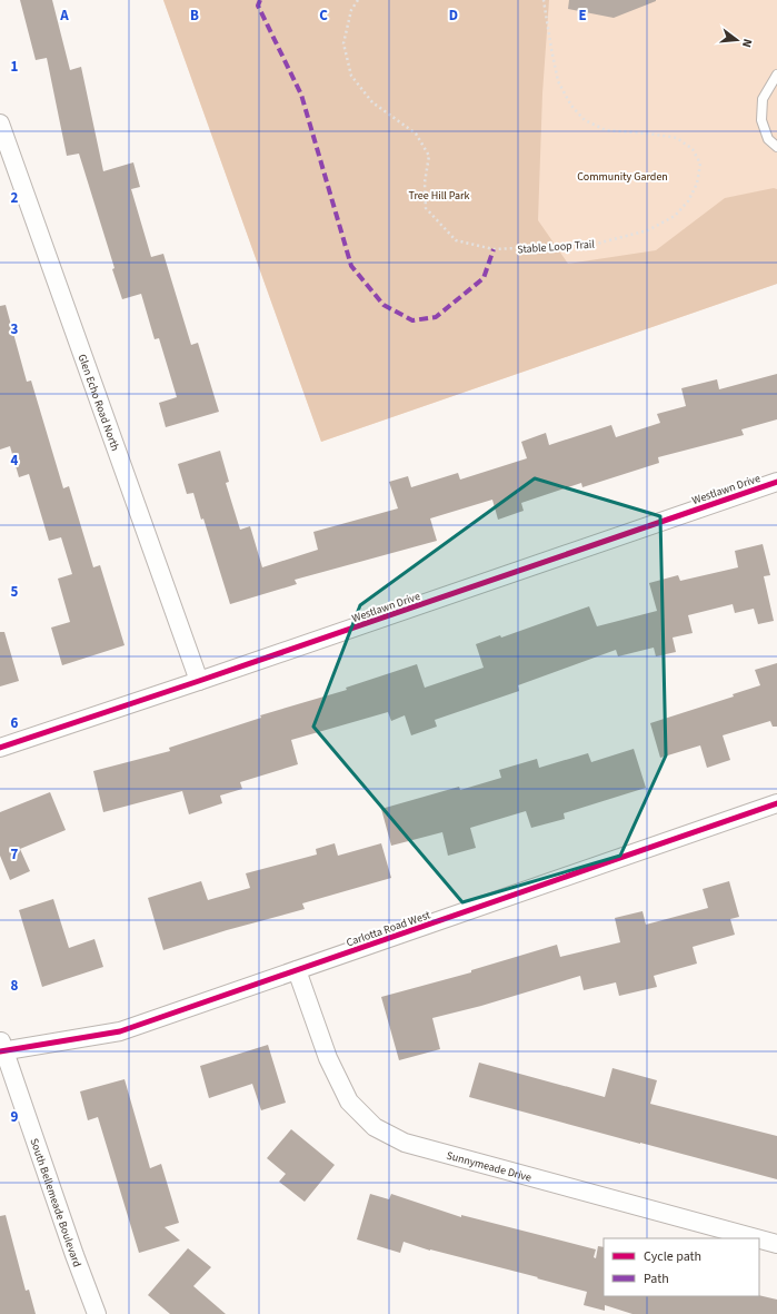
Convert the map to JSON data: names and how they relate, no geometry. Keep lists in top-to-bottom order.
{
  "streets": {
    "street": [
      "Glen Echo Road North",
      "Westlawn Drive",
      "Carlotta Road West",
      "Sunnymeade Drive",
      "South Bellemeade Boulevard"
    ],
    "path": ["Stable Loop Trail"]
  },
  "crossings": [
    ["Glen Echo Road North", "Westlawn Drive"],
    ["Carlotta Road West", "Sunnymeade Drive"],
    ["Carlotta Road West", "South Bellemeade Boulevard"]
  ],
  "parks": ["Community Garden", "Tree Hill Park"],
  "legend": ["Cycle path", "Path"],
  "north": "right",
  "grid": {
    "columns": [
      "A",
      "B",
      "C",
      "D",
      "E"
    ],
    "rows": [
      "1",
      "2",
      "3",
      "4",
      "5",
      "6",
      "7",
      "8",
      "9"
    ]
  }
}
